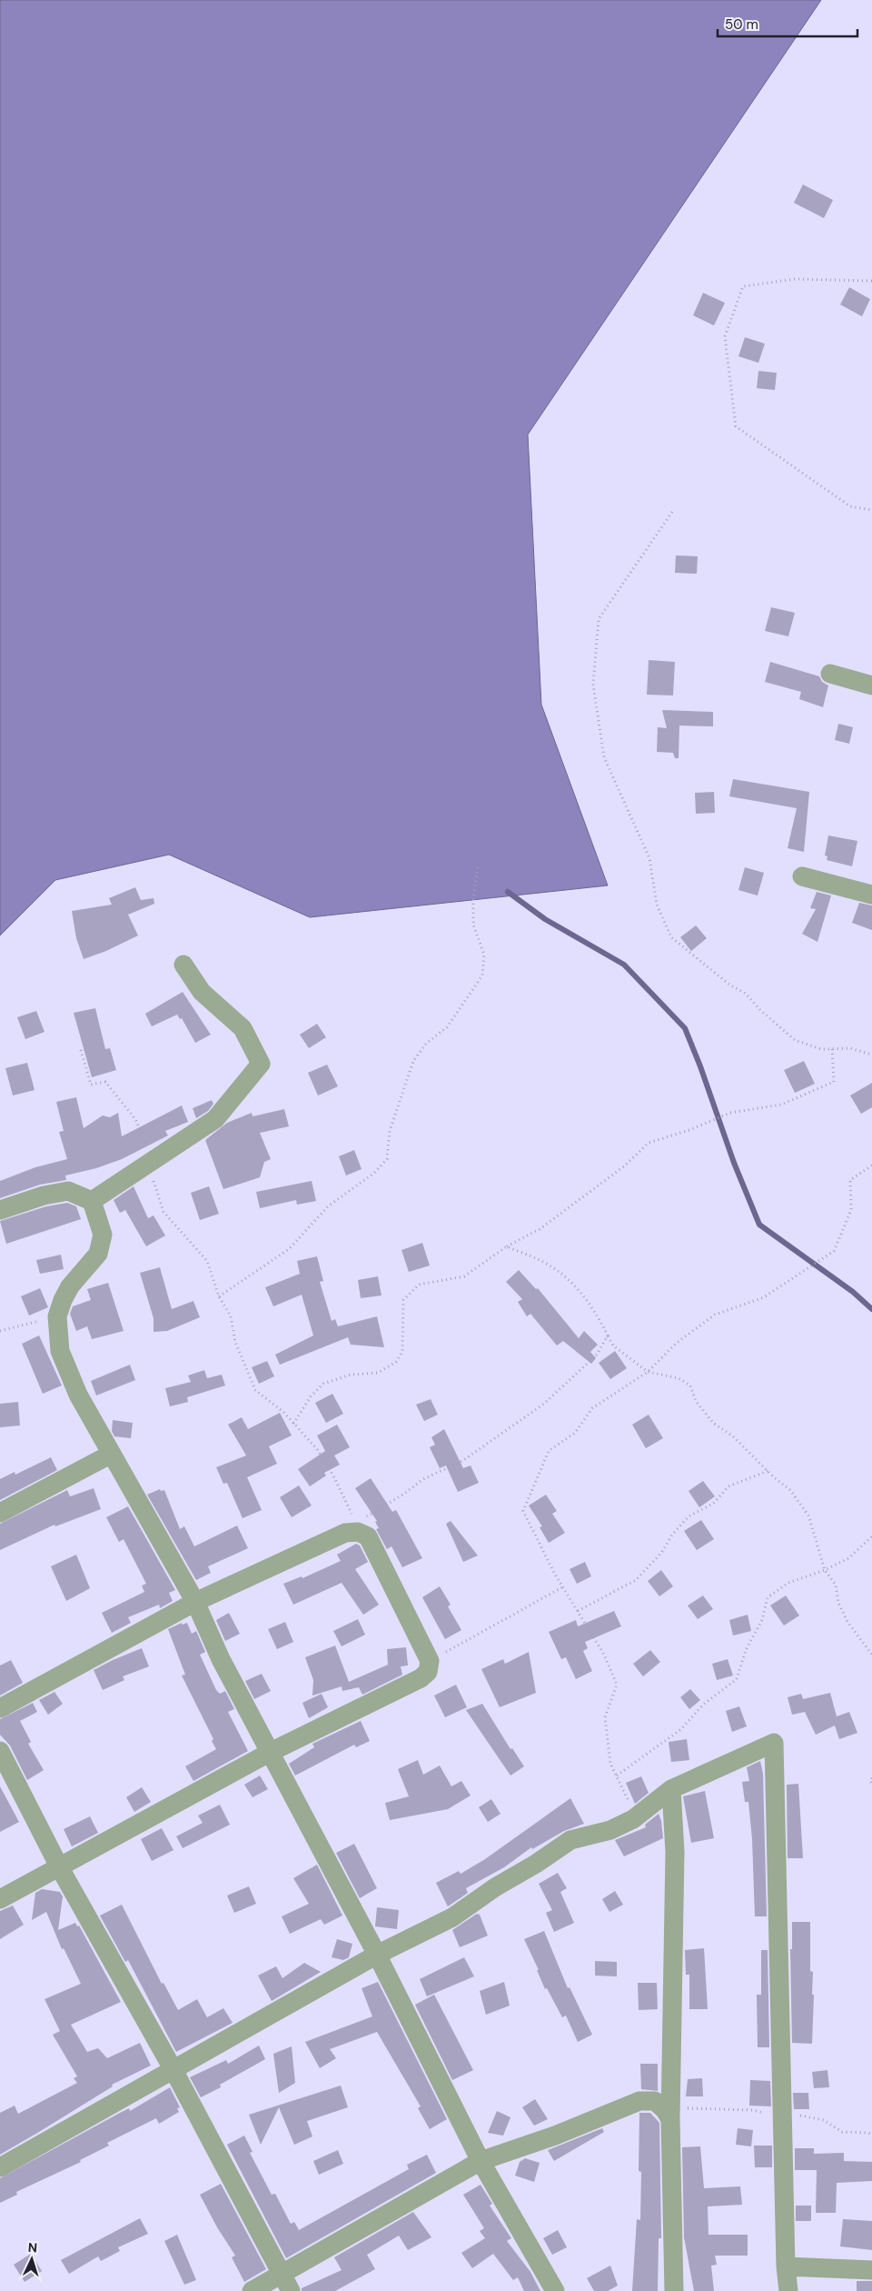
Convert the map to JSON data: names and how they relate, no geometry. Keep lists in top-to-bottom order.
{
  "scale_bar": "50 m",
  "north": "top"
}
